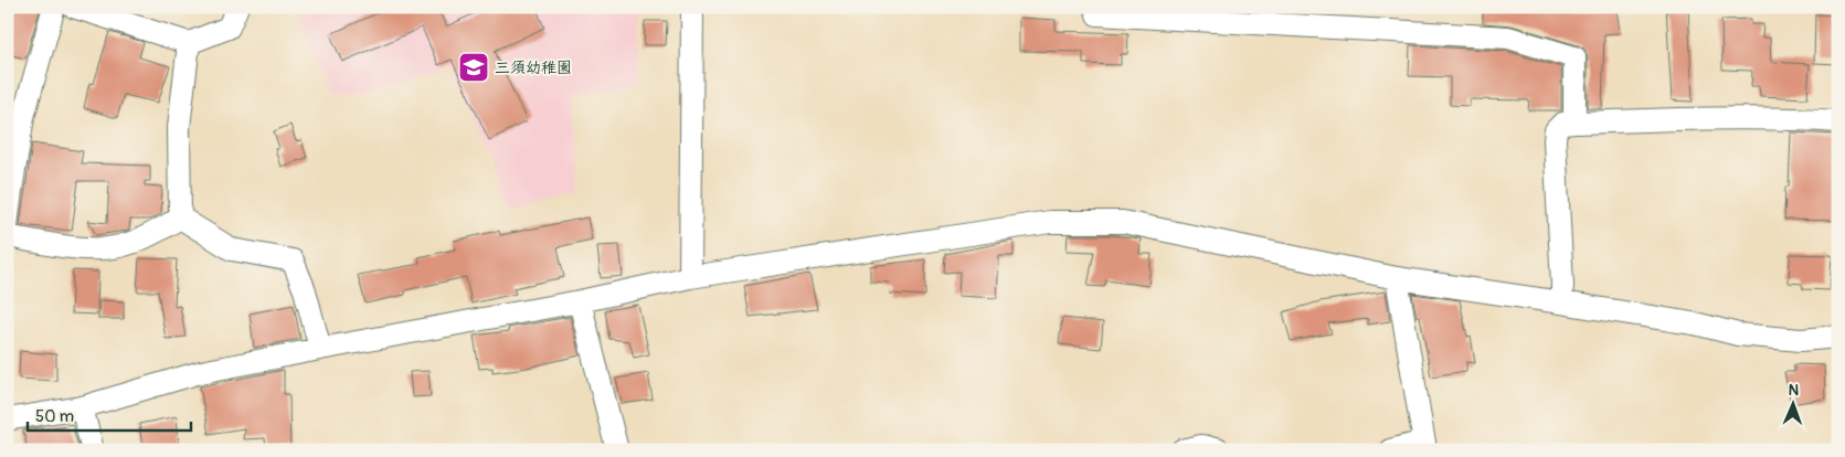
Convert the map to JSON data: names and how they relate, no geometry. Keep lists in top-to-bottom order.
{
  "places": {
    "school or university": ["三須幼稚園"]
  },
  "scale_bar": "50 m",
  "north": "top"
}
